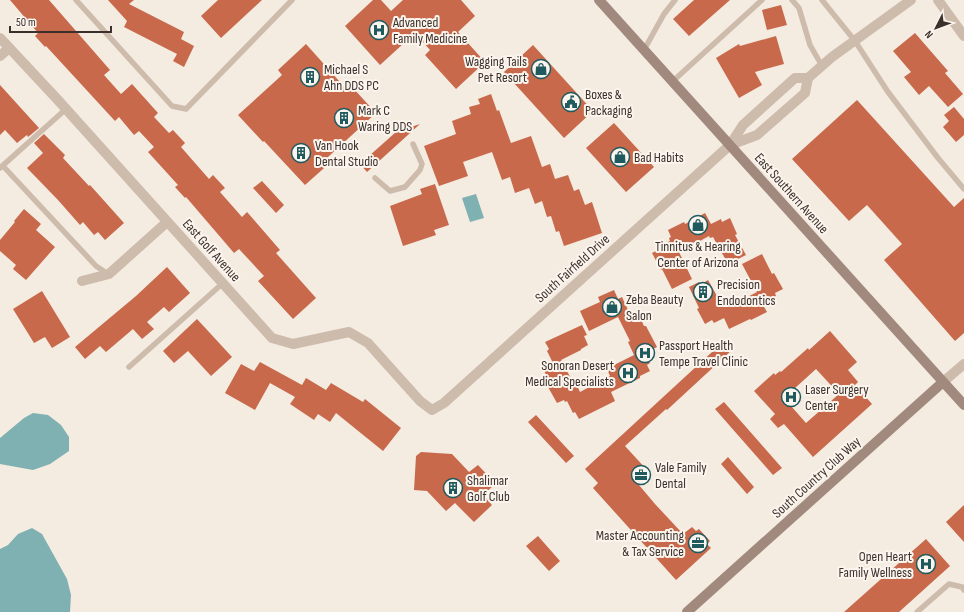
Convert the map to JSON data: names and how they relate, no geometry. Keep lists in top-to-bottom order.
{
  "streets": {
    "main road": ["East Southern Avenue", "South Country Club Way"],
    "street": ["East Golf Avenue", "South Fairfield Drive"]
  },
  "crossings": [
    ["East Southern Avenue", "South Fairfield Drive"],
    ["East Southern Avenue", "South Country Club Way"],
    ["East Golf Avenue", "South Fairfield Drive"]
  ],
  "places": {
    "hospital": [
      "Advanced Family Medicine",
      "Passport Health Tempe Travel Clinic",
      "Sonoran Desert Medical Specialists",
      "Laser Surgery Center",
      "Open Heart Family Wellness"
    ],
    "shop": [
      "Wagging Tails Pet Resort",
      "Bad Habits",
      "Tinnitus & Hearing Center of Arizona",
      "Zeba Beauty Salon"
    ],
    "building": [
      "Michael S Ahn DDS PC",
      "Mark C Waring DDS",
      "Van Hook Dental Studio",
      "Precision Endodontics",
      "Shalimar Golf Club"
    ],
    "public building": ["Boxes & Packaging"],
    "office": ["Vale Family Dental", "Master Accounting & Tax Service"]
  },
  "scale_bar": "50 m",
  "north": "bottom left"
}
